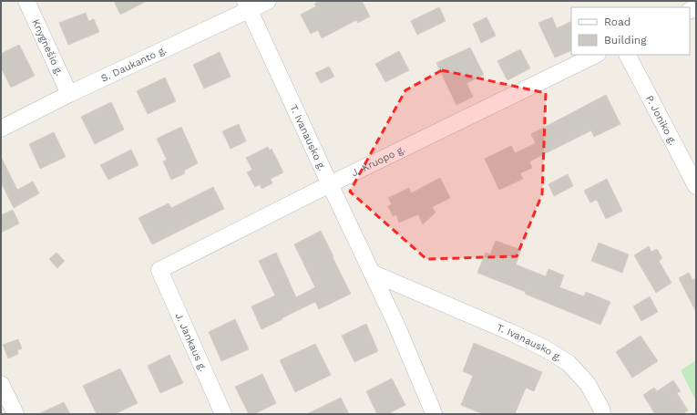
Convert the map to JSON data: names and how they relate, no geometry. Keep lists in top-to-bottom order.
{
  "streets": {
    "street": [
      "Knygnešio g.",
      "S. Daukanto g.",
      "P. Joniko g.",
      "T. Ivanausko g.",
      "J. Kruopo g.",
      "J. Jankaus g."
    ]
  },
  "crossings": [
    ["Knygnešio g.", "S. Daukanto g."],
    ["S. Daukanto g.", "T. Ivanausko g."],
    ["T. Ivanausko g.", "J. Kruopo g."],
    ["J. Kruopo g.", "J. Jankaus g."]
  ],
  "legend": ["Road", "Building"]
}
